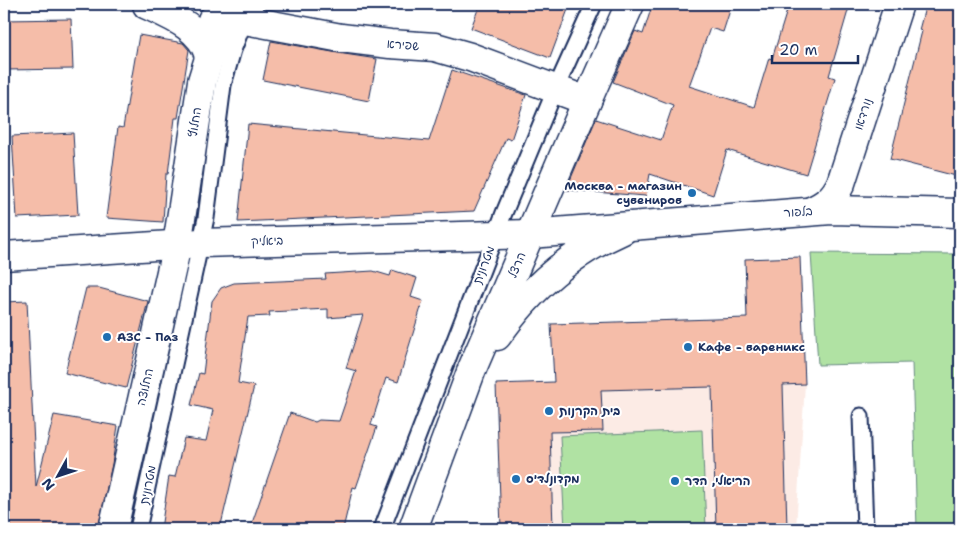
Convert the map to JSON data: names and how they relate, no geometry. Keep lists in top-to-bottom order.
{
  "streets": {
    "street": [
      "שפירא",
      "נורדאו",
      "החלוץ",
      "בלפור",
      "ביאליק",
      "הרצל",
      "החלוצה"
    ],
    "lane": ["מטרונית"]
  },
  "crossings": [
    ["שפירא", "החלוץ"],
    ["שפירא", "מטרונית"],
    ["שפירא", "הרצל"],
    ["נורדאו", "בלפור"],
    ["החלוץ", "ביאליק"],
    ["החלוץ", "מטרונית"],
    ["החלוץ", "החלוצה"],
    ["בלפור", "ביאליק"],
    ["בלפור", "הרצל"],
    ["ביאליק", "מטרונית"],
    ["ביאליק", "הרצל"],
    ["ביאליק", "החלוצה"],
    ["מטרונית", "החלוצה"]
  ],
  "places": [
    "Москва - магазин сувениров",
    "АЗС - Паз",
    "Кафе - вареникс",
    "בית הקרנות",
    "מקדונלד'ס",
    "הריאלי, הדר"
  ],
  "scale_bar": "20 m",
  "north": "bottom left"
}
